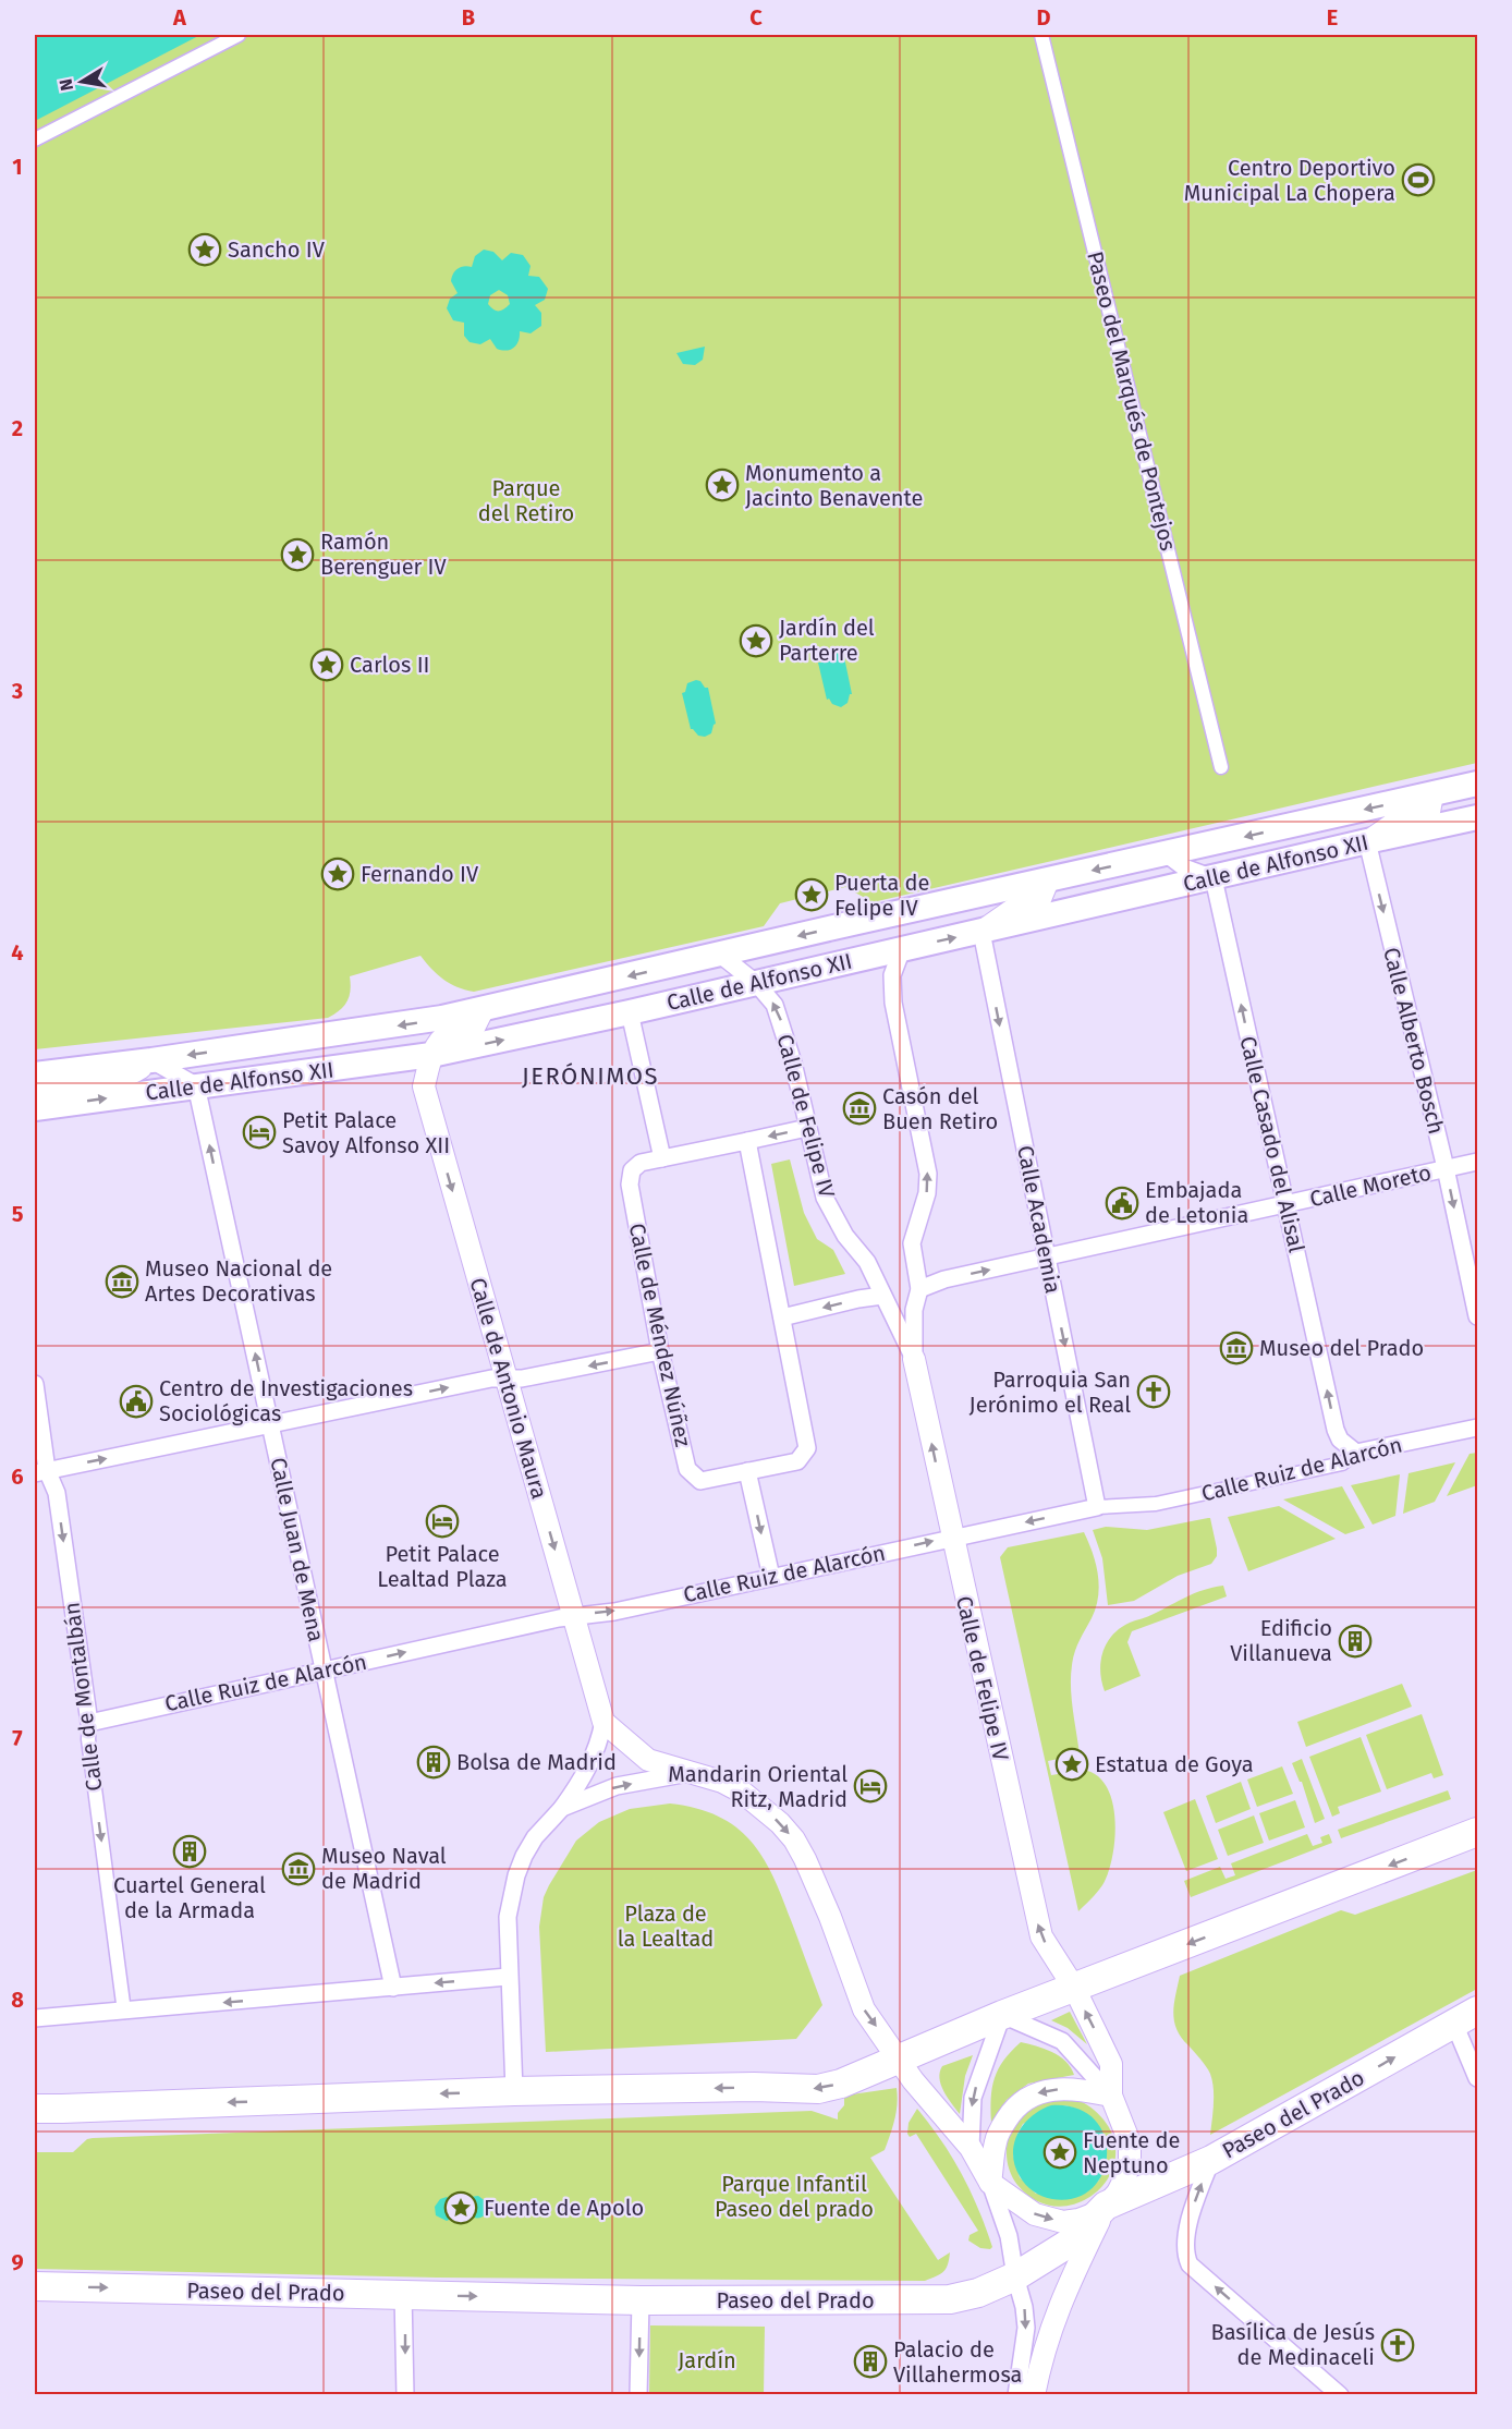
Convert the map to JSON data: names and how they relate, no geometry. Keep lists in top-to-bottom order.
{
  "streets": {
    "highway": ["Paseo del Prado"],
    "main road": ["Calle de Alfonso XII"],
    "street": [
      "Paseo del Marqués de Pontejos",
      "Calle Alberto Bosch",
      "Calle de Felipe IV",
      "Calle Casado del Alisal",
      "Calle Moreto",
      "Calle Academia",
      "Calle de Méndez Núñez",
      "Calle de Antonio Maura",
      "Calle Ruiz de Alarcón",
      "Calle Juan de Mena",
      "Calle de Montalbán"
    ]
  },
  "crossings": [
    ["Calle de Alfonso XII", "Calle Alberto Bosch"],
    ["Calle de Alfonso XII", "Calle de Felipe IV"],
    ["Calle de Alfonso XII", "Calle Casado del Alisal"],
    ["Calle de Alfonso XII", "Calle Academia"],
    ["Calle de Alfonso XII", "Calle de Antonio Maura"],
    ["Calle de Alfonso XII", "Calle Juan de Mena"],
    ["Calle Alberto Bosch", "Calle Moreto"],
    ["Calle de Felipe IV", "Calle Moreto"],
    ["Calle de Felipe IV", "Calle de Méndez Núñez"],
    ["Calle de Felipe IV", "Calle Ruiz de Alarcón"],
    ["Calle de Felipe IV", "Paseo del Prado"],
    ["Calle Casado del Alisal", "Calle Moreto"],
    ["Calle Casado del Alisal", "Calle Ruiz de Alarcón"],
    ["Calle Moreto", "Calle Academia"],
    ["Calle Academia", "Calle Ruiz de Alarcón"],
    ["Calle de Antonio Maura", "Calle Ruiz de Alarcón"],
    ["Calle Ruiz de Alarcón", "Calle Juan de Mena"],
    ["Calle Ruiz de Alarcón", "Calle de Montalbán"]
  ],
  "one_way": [
    "Calle Alberto Bosch",
    "Calle de Felipe IV",
    "Calle Casado del Alisal",
    "Calle Academia",
    "Calle de Antonio Maura",
    "Calle Juan de Mena",
    "Calle de Montalbán"
  ],
  "districts": ["JERÓNIMOS"],
  "parks": [
    "Parque del Retiro",
    "Plaza de la Lealtad",
    "Parque Infantil Paseo del prado",
    "Jardín"
  ],
  "places": {
    "sports": ["Centro Deportivo Municipal La Chopera"],
    "place": [
      "Sancho IV",
      "Monumento a Jacinto Benavente",
      "Ramón Berenguer IV",
      "Jardín del Parterre",
      "Carlos II",
      "Fernando IV",
      "Puerta de Felipe IV",
      "Estatua de Goya",
      "Fuente de Neptuno",
      "Fuente de Apolo"
    ],
    "museum": [
      "Casón del Buen Retiro",
      "Museo Nacional de Artes Decorativas",
      "Museo del Prado",
      "Museo Naval de Madrid"
    ],
    "hotel": ["Petit Palace Savoy Alfonso XII", "Petit Palace Lealtad Plaza", "Mandarin Oriental Ritz, Madrid"],
    "public building": ["Embajada de Letonia", "Centro de Investigaciones Sociológicas"],
    "church": ["Parroquia San Jerónimo el Real", "Basílica de Jesús de Medinaceli"],
    "building": [
      "Edificio Villanueva",
      "Bolsa de Madrid",
      "Cuartel General de la Armada",
      "Palacio de Villahermosa"
    ]
  },
  "north": "left",
  "grid": {
    "columns": [
      "A",
      "B",
      "C",
      "D",
      "E"
    ],
    "rows": [
      "1",
      "2",
      "3",
      "4",
      "5",
      "6",
      "7",
      "8",
      "9"
    ]
  }
}
